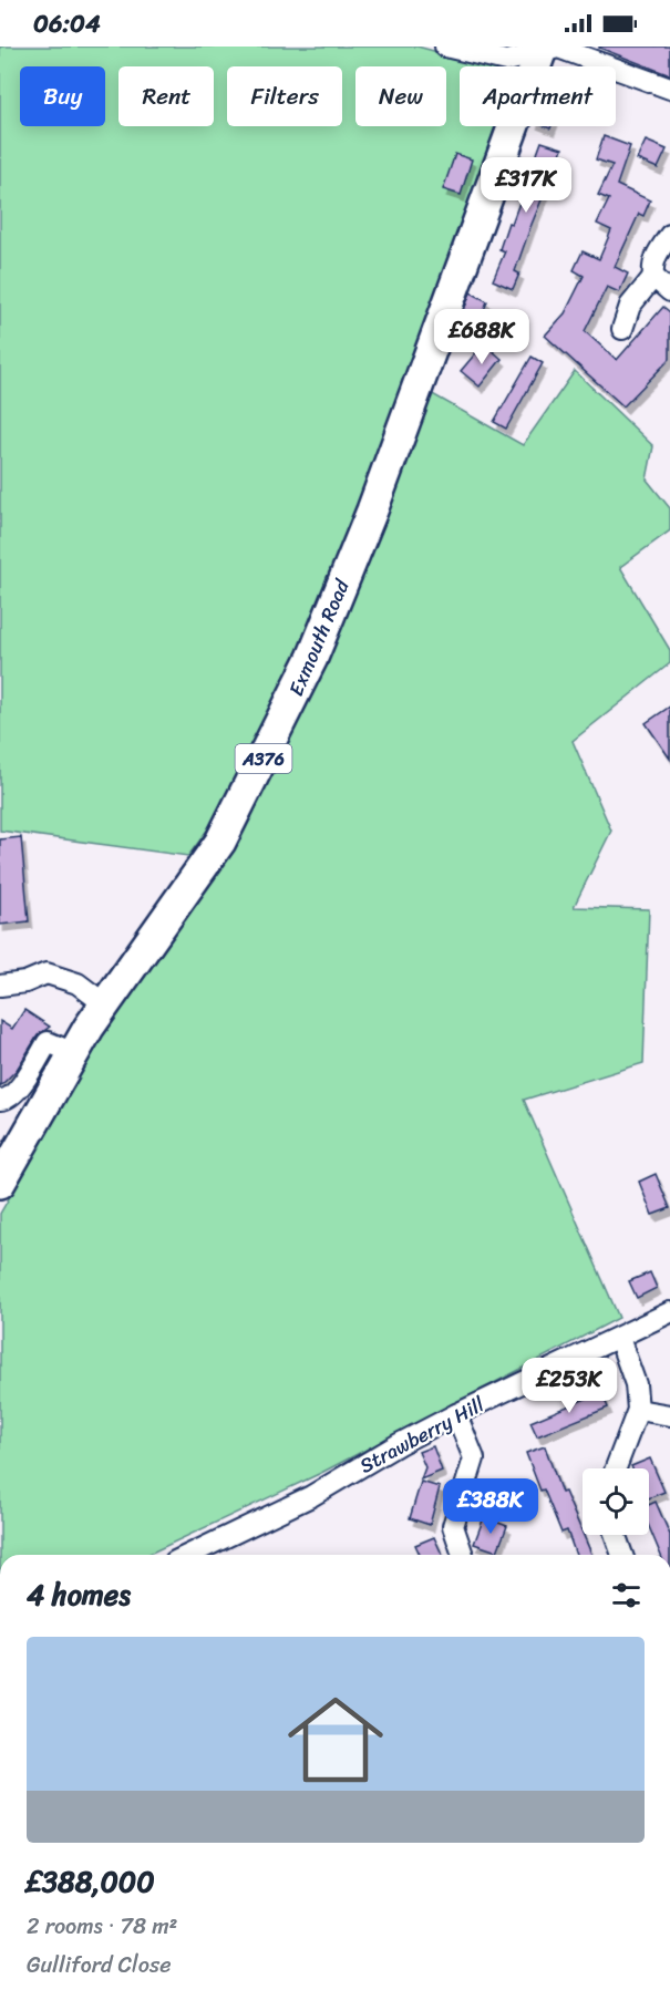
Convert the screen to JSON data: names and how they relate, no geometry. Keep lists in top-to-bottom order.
{
  "streets": {
    "highway": ["Exmouth Road", "A376"],
    "street": ["Strawberry Hill"]
  },
  "page": {
    "status": "06:04",
    "chip": [
      "Buy",
      "Rent",
      "Filters",
      "New",
      "Apartment"
    ],
    "price": [
      "£317K",
      "£688K",
      "£253K",
      "£388K"
    ],
    "heading": "4 homes",
    "list": [
      {
        "name": "£388,000",
        "note": "2 rooms · 78 m² · Gulliford Close"
      }
    ]
  }
}
